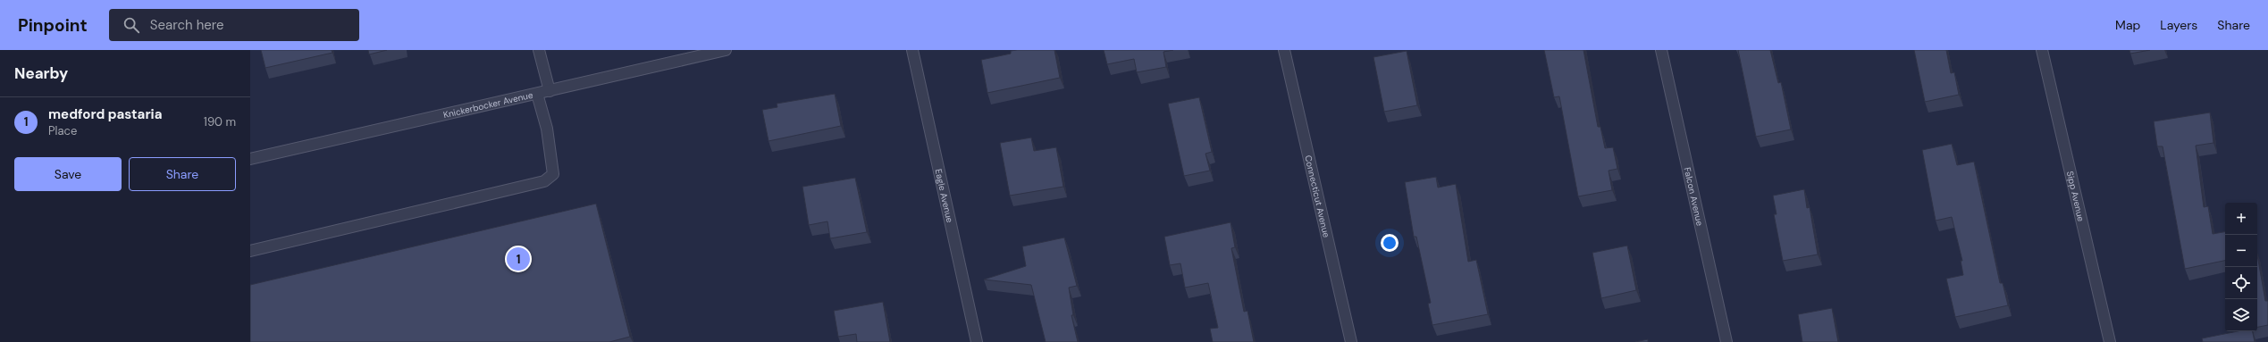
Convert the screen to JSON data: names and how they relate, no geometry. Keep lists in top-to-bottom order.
{
  "streets": {
    "street": [
      "Knickerbocker Avenue",
      "Sipp Avenue",
      "Eagle Avenue",
      "Connecticut Avenue",
      "Falcon Avenue"
    ]
  },
  "page": {
    "header": "Pinpoint",
    "search": "Search here",
    "nav": ["Map", "Layers", "Share"],
    "heading": "Nearby",
    "list": [
      {
        "mark": "1",
        "name": "medford pastaria",
        "note": "Place",
        "value": "190 m"
      }
    ],
    "buttons": ["Save", "Share"],
    "map_buttons": ["+", "−"],
    "pins": "1"
  }
}
